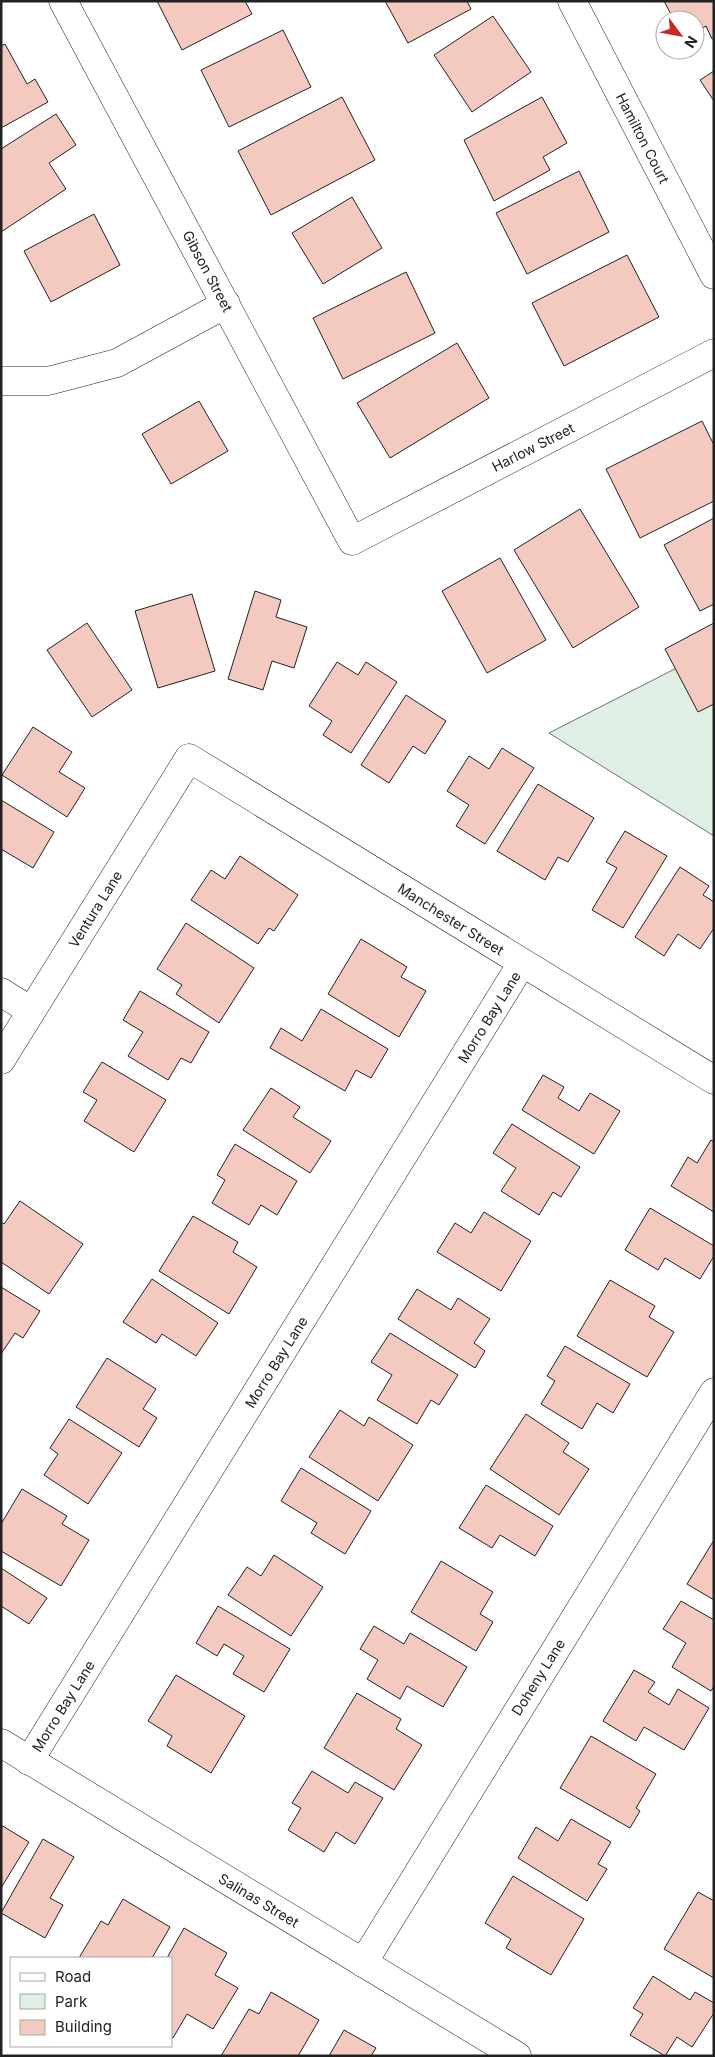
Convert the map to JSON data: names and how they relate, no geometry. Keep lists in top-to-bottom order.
{
  "streets": {
    "street": [
      "Hamilton Court",
      "Gibson Street",
      "Harlow Street",
      "Ventura Lane",
      "Manchester Street",
      "Morro Bay Lane",
      "Doheny Lane",
      "Salinas Street"
    ]
  },
  "crossings": [
    ["Gibson Street", "Harlow Street"],
    ["Ventura Lane", "Manchester Street"],
    ["Manchester Street", "Morro Bay Lane"],
    ["Morro Bay Lane", "Salinas Street"],
    ["Doheny Lane", "Salinas Street"]
  ],
  "legend": ["Road", "Park", "Building"],
  "north": "bottom right"
}
